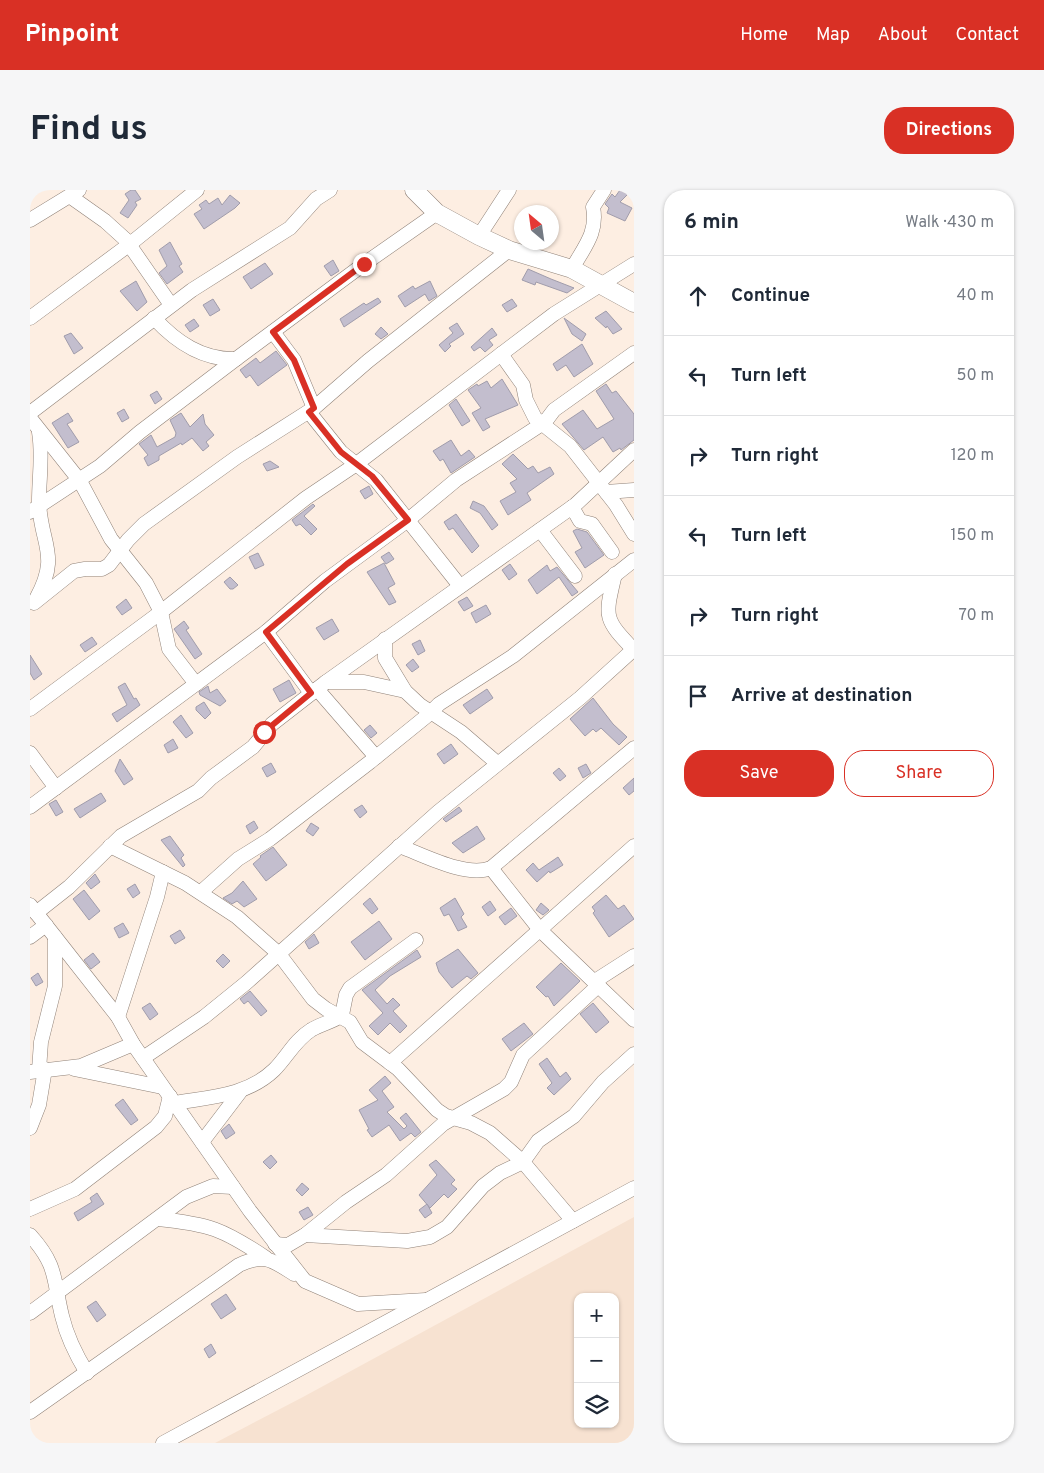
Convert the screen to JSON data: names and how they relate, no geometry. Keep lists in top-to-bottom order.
{
  "north": "top left",
  "page": {
    "header": "Pinpoint",
    "nav": [
      "Home",
      "Map",
      "About",
      "Contact"
    ],
    "buttons": [
      "Directions",
      ["Save", "Share"]
    ],
    "title": "Find us",
    "heading": ["6 min", "Walk · 430 m"],
    "list": [
      ["Continue", "40 m"],
      ["Turn left", "50 m"],
      ["Turn right", "120 m"],
      ["Turn left", "150 m"],
      ["Turn right", "70 m"],
      "Arrive at destination"
    ],
    "map_buttons": ["+", "−"]
  }
}
